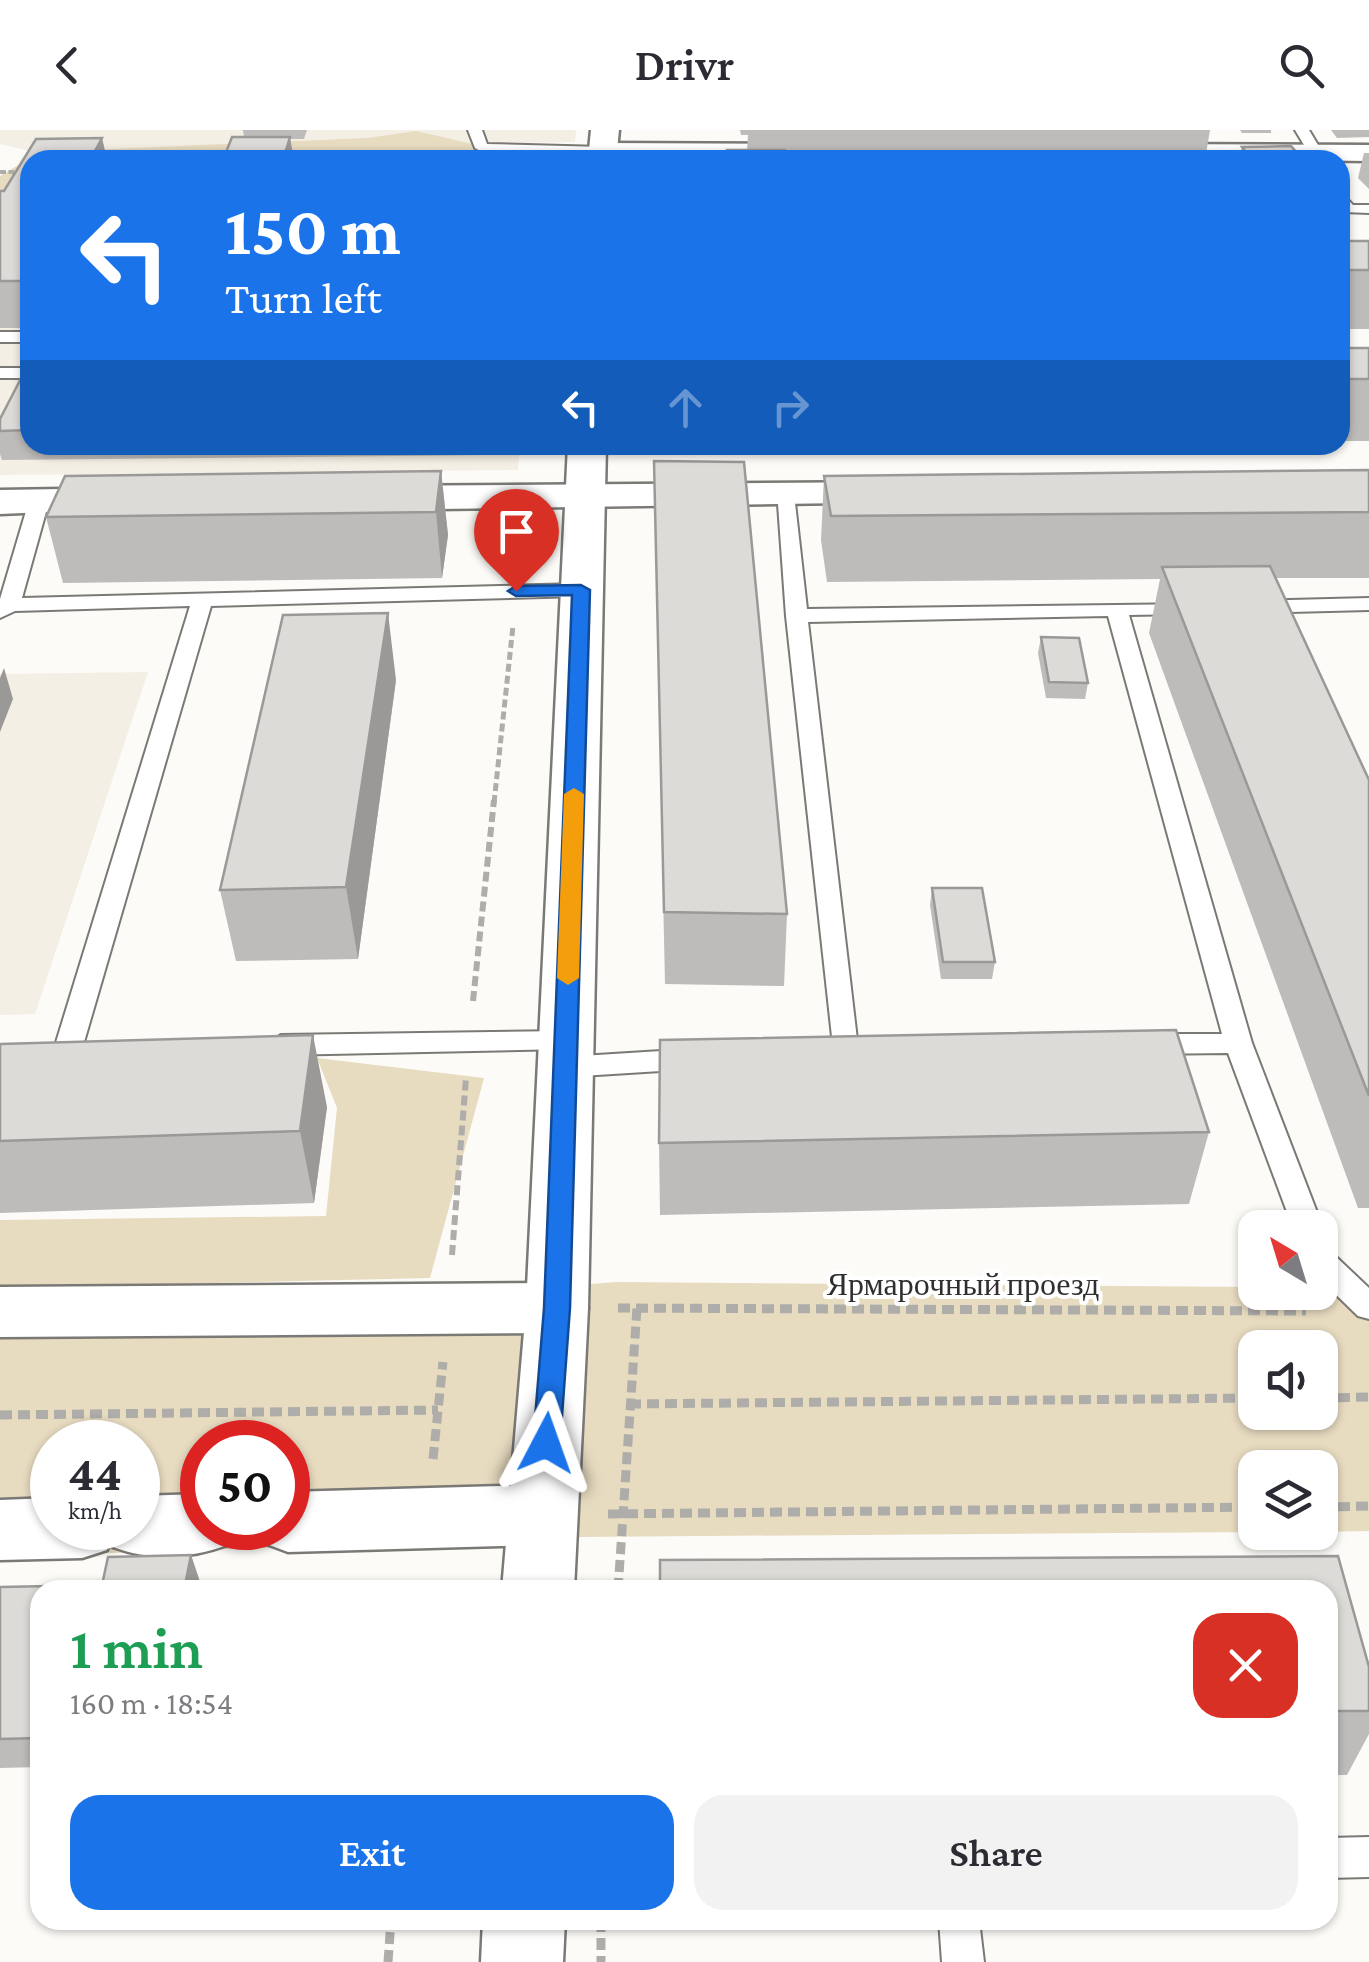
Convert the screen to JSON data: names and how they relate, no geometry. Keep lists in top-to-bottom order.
{
  "streets": {
    "path": ["Ярмарочный проезд"]
  },
  "north": "top left",
  "page": {
    "header": "Drivr",
    "turn": ["150 m", "Turn left"],
    "speed": "44 km/h",
    "limit": "50",
    "heading": ["1 min", "160 m · 18:54"],
    "buttons": ["Exit", "Share"]
  }
}
